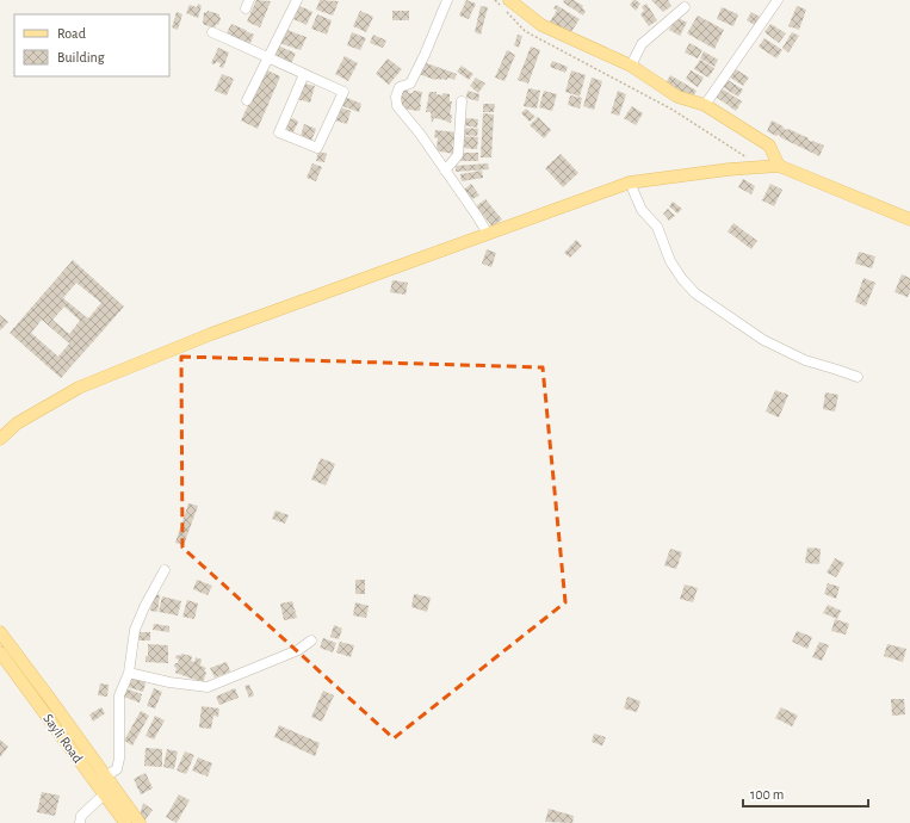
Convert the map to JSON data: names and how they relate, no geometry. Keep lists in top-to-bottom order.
{
  "streets": {
    "main road": ["Sayli Road"]
  },
  "legend": ["Road", "Building"],
  "scale_bar": "100 m"
}
